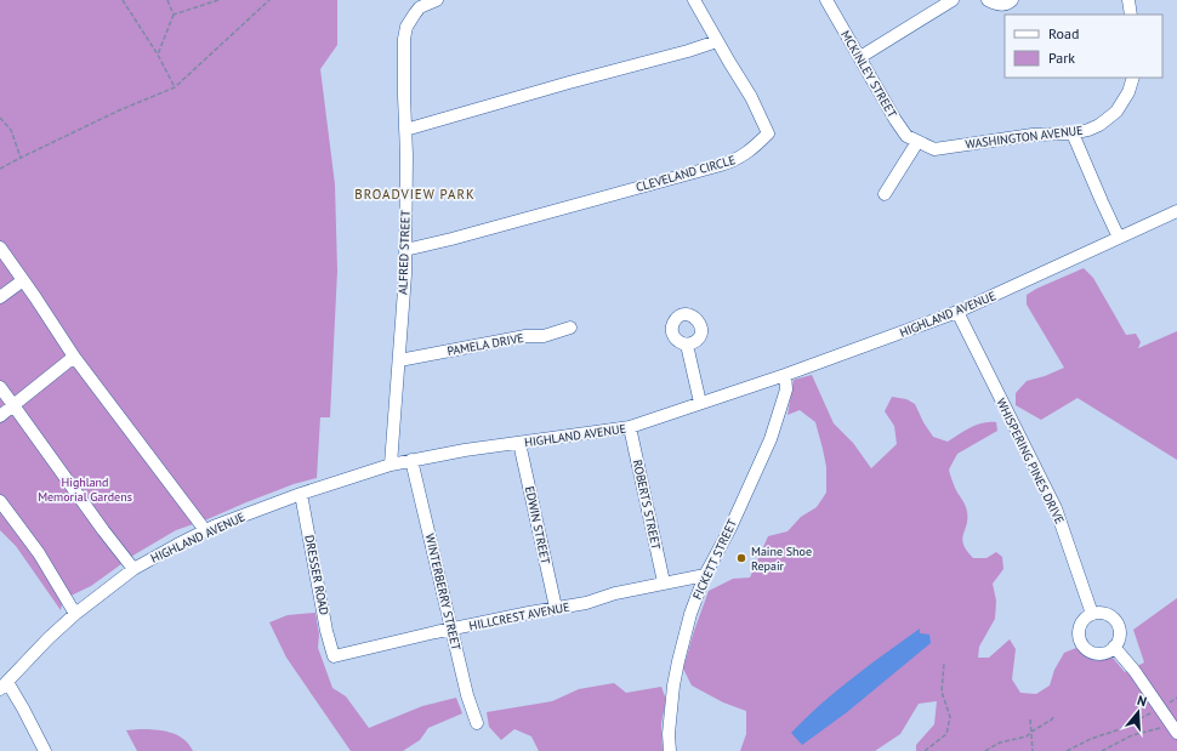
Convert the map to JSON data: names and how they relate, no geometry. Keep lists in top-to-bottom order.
{
  "streets": {
    "street": [
      "MCKINLEY STREET",
      "WASHINGTON AVENUE",
      "CLEVELAND CIRCLE",
      "ALFRED STREET",
      "HIGHLAND AVENUE",
      "PAMELA DRIVE",
      "WHISPERING PINES DRIVE",
      "ROBERTS STREET",
      "EDWIN STREET",
      "FICKETT STREET",
      "DRESSER ROAD",
      "WINTERBERRY STREET",
      "HILLCREST AVENUE"
    ]
  },
  "crossings": [
    ["MCKINLEY STREET", "WASHINGTON AVENUE"],
    ["CLEVELAND CIRCLE", "ALFRED STREET"],
    ["ALFRED STREET", "HIGHLAND AVENUE"],
    ["ALFRED STREET", "PAMELA DRIVE"],
    ["HIGHLAND AVENUE", "WHISPERING PINES DRIVE"],
    ["HIGHLAND AVENUE", "ROBERTS STREET"],
    ["HIGHLAND AVENUE", "EDWIN STREET"],
    ["HIGHLAND AVENUE", "FICKETT STREET"],
    ["HIGHLAND AVENUE", "DRESSER ROAD"],
    ["HIGHLAND AVENUE", "WINTERBERRY STREET"],
    ["ROBERTS STREET", "HILLCREST AVENUE"],
    ["EDWIN STREET", "HILLCREST AVENUE"],
    ["FICKETT STREET", "HILLCREST AVENUE"],
    ["DRESSER ROAD", "HILLCREST AVENUE"],
    ["WINTERBERRY STREET", "HILLCREST AVENUE"]
  ],
  "districts": ["BROADVIEW PARK"],
  "parks": ["Highland Memorial Gardens"],
  "places": ["Maine Shoe Repair"],
  "legend": ["Road", "Park"],
  "north": "top"
}
